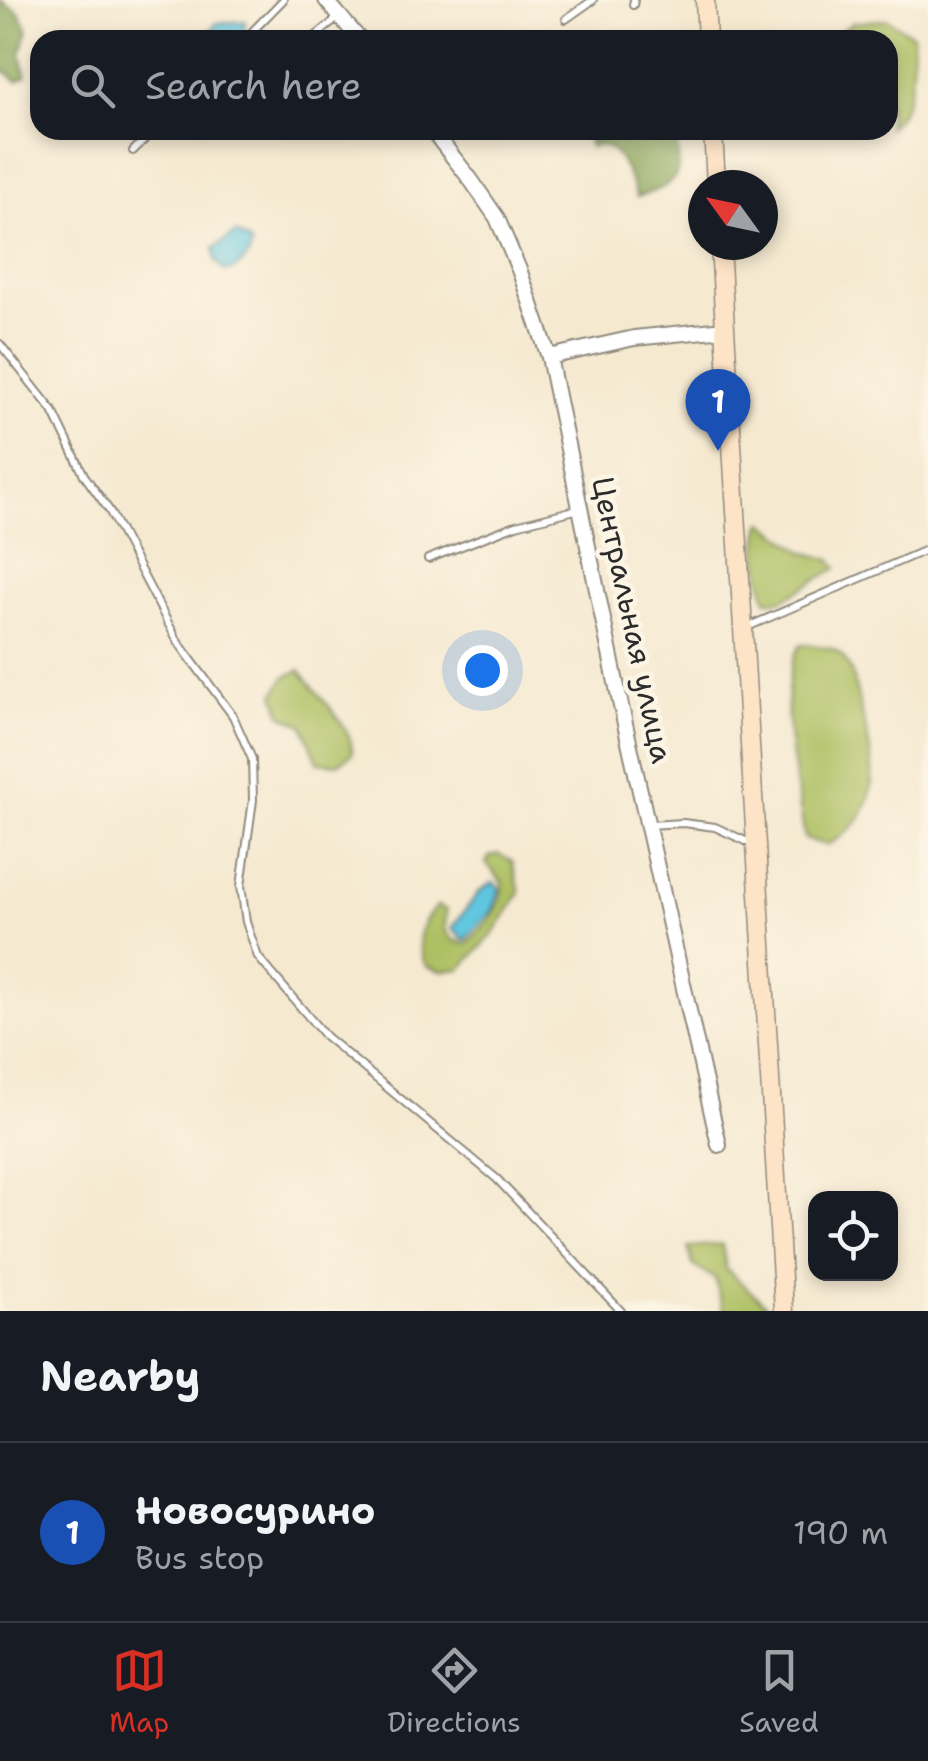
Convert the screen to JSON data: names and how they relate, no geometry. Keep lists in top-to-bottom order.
{
  "streets": {
    "street": ["Центральная улица"]
  },
  "north": "top left",
  "page": {
    "search": "Search here",
    "pins": "1",
    "heading": "Nearby",
    "list": [
      {
        "mark": "1",
        "name": "Новосурино",
        "note": "Bus stop",
        "value": "190 m"
      }
    ],
    "nav": ["Map", "Directions", "Saved"]
  }
}
